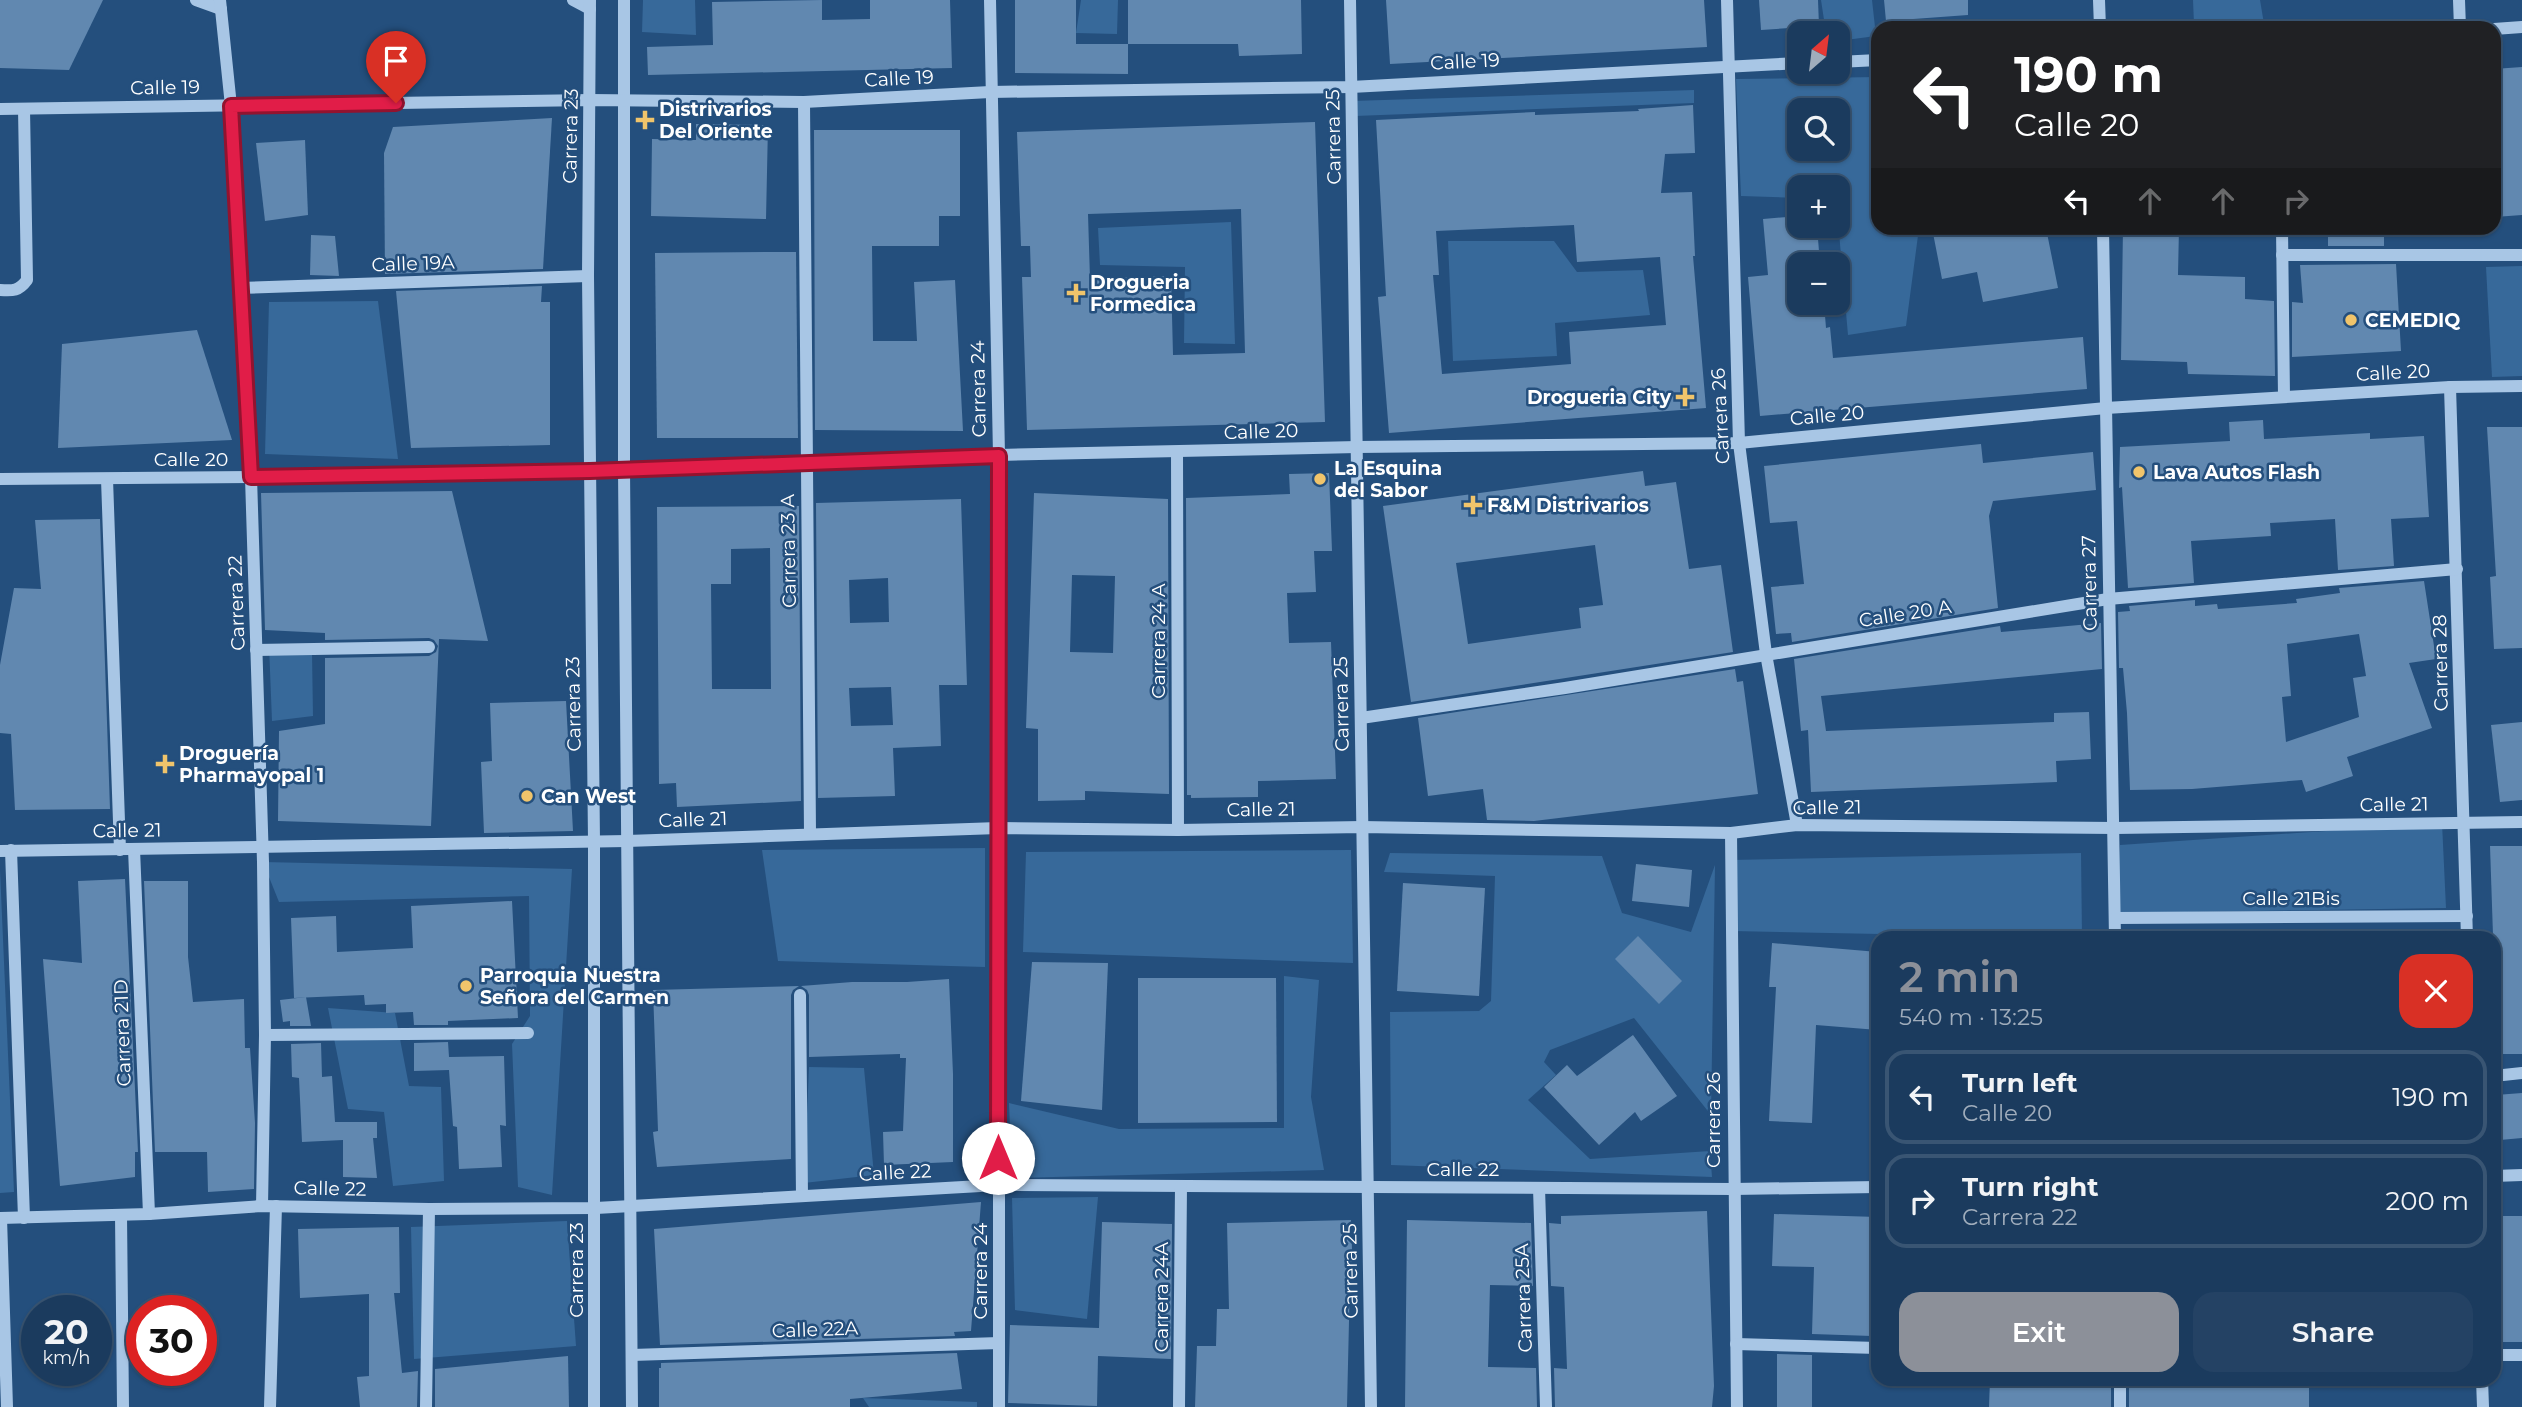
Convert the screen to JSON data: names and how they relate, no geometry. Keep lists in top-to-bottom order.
{
  "streets": {
    "street": [
      "Calle 19",
      "Carrera 23",
      "Carrera 25",
      "Calle 19A",
      "Calle 20",
      "Carrera 24",
      "Carrera 26",
      "Carrera 23 A",
      "Carrera 27",
      "Carrera 22",
      "Calle 20 A",
      "Carrera 24 A",
      "Carrera 28",
      "Calle 21",
      "Calle 21Bis",
      "Carrera 21D",
      "Calle 22",
      "Carrera 24A",
      "Carrera 25A",
      "Calle 22A"
    ]
  },
  "crossings": [
    ["Calle 19", "Carrera 23"],
    ["Calle 19", "Carrera 25"],
    ["Calle 19", "Carrera 24"],
    ["Calle 19", "Carrera 26"],
    ["Calle 19", "Carrera 23 A"],
    ["Calle 19", "Carrera 22"],
    ["Carrera 23", "Calle 19A"],
    ["Carrera 23", "Calle 20"],
    ["Carrera 23", "Calle 21"],
    ["Carrera 23", "Calle 22"],
    ["Carrera 25", "Calle 20"],
    ["Carrera 25", "Calle 20 A"],
    ["Carrera 25", "Calle 21"],
    ["Carrera 25", "Calle 22"],
    ["Calle 19A", "Carrera 22"],
    ["Calle 20", "Carrera 24"],
    ["Calle 20", "Carrera 26"],
    ["Calle 20", "Carrera 23 A"],
    ["Calle 20", "Carrera 27"],
    ["Calle 20", "Carrera 22"],
    ["Calle 20", "Carrera 24 A"],
    ["Calle 20", "Carrera 28"],
    ["Carrera 24", "Calle 21"],
    ["Carrera 24", "Calle 22"],
    ["Carrera 24", "Calle 22A"],
    ["Carrera 26", "Calle 20 A"],
    ["Carrera 26", "Calle 21"],
    ["Carrera 26", "Calle 22"],
    ["Carrera 23 A", "Calle 21"],
    ["Carrera 27", "Calle 20 A"],
    ["Carrera 27", "Calle 21"],
    ["Carrera 27", "Calle 21Bis"],
    ["Carrera 22", "Calle 21"],
    ["Carrera 22", "Calle 22"],
    ["Calle 20 A", "Carrera 28"],
    ["Carrera 24 A", "Calle 21"],
    ["Carrera 28", "Calle 21"],
    ["Carrera 28", "Calle 21Bis"],
    ["Calle 21", "Carrera 21D"],
    ["Carrera 21D", "Calle 22"],
    ["Calle 22", "Carrera 24A"],
    ["Calle 22", "Carrera 25A"]
  ],
  "places": {
    "health": [
      "Distrivarios Del Oriente",
      "Drogueria Formedica",
      "Drogueria City",
      "F&M Distrivarios",
      "Droguería Pharmayopal 1"
    ],
    "other": [
      "CEMEDIQ",
      "Lava Autos Flash",
      "La Esquina del Sabor",
      "Can West",
      "Parroquia Nuestra Señora del Carmen"
    ]
  },
  "north": "top right",
  "page": {
    "map_buttons": ["+", "−"],
    "turn": ["190 m", "Calle 20"],
    "heading": ["2 min", "540 m · 13:25"],
    "list": [
      {
        "name": "Turn left",
        "note": "Calle 20",
        "value": "190 m"
      },
      {
        "name": "Turn right",
        "note": "Carrera 22",
        "value": "200 m"
      }
    ],
    "buttons": ["Exit", "Share"],
    "speed": "20 km/h",
    "limit": "30"
  }
}
